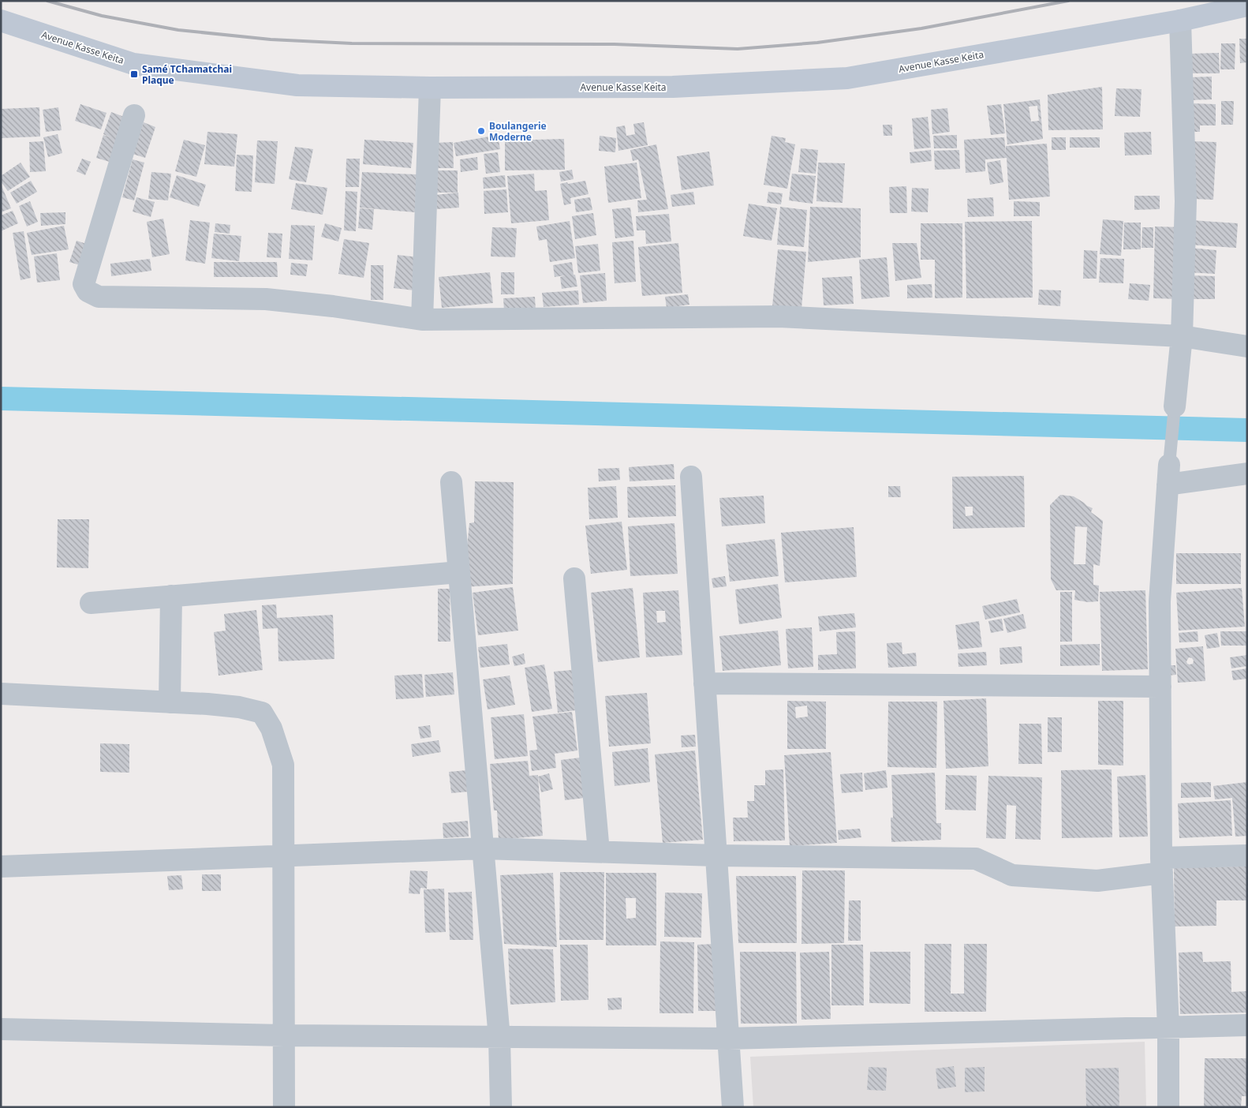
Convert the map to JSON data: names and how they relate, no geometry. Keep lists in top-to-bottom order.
{
  "streets": {
    "main road": ["Avenue Kasse Keita"]
  },
  "places": {
    "transit": ["Samé TChamatchai Plaque"],
    "other": ["Boulangerie Moderne"]
  }
}
